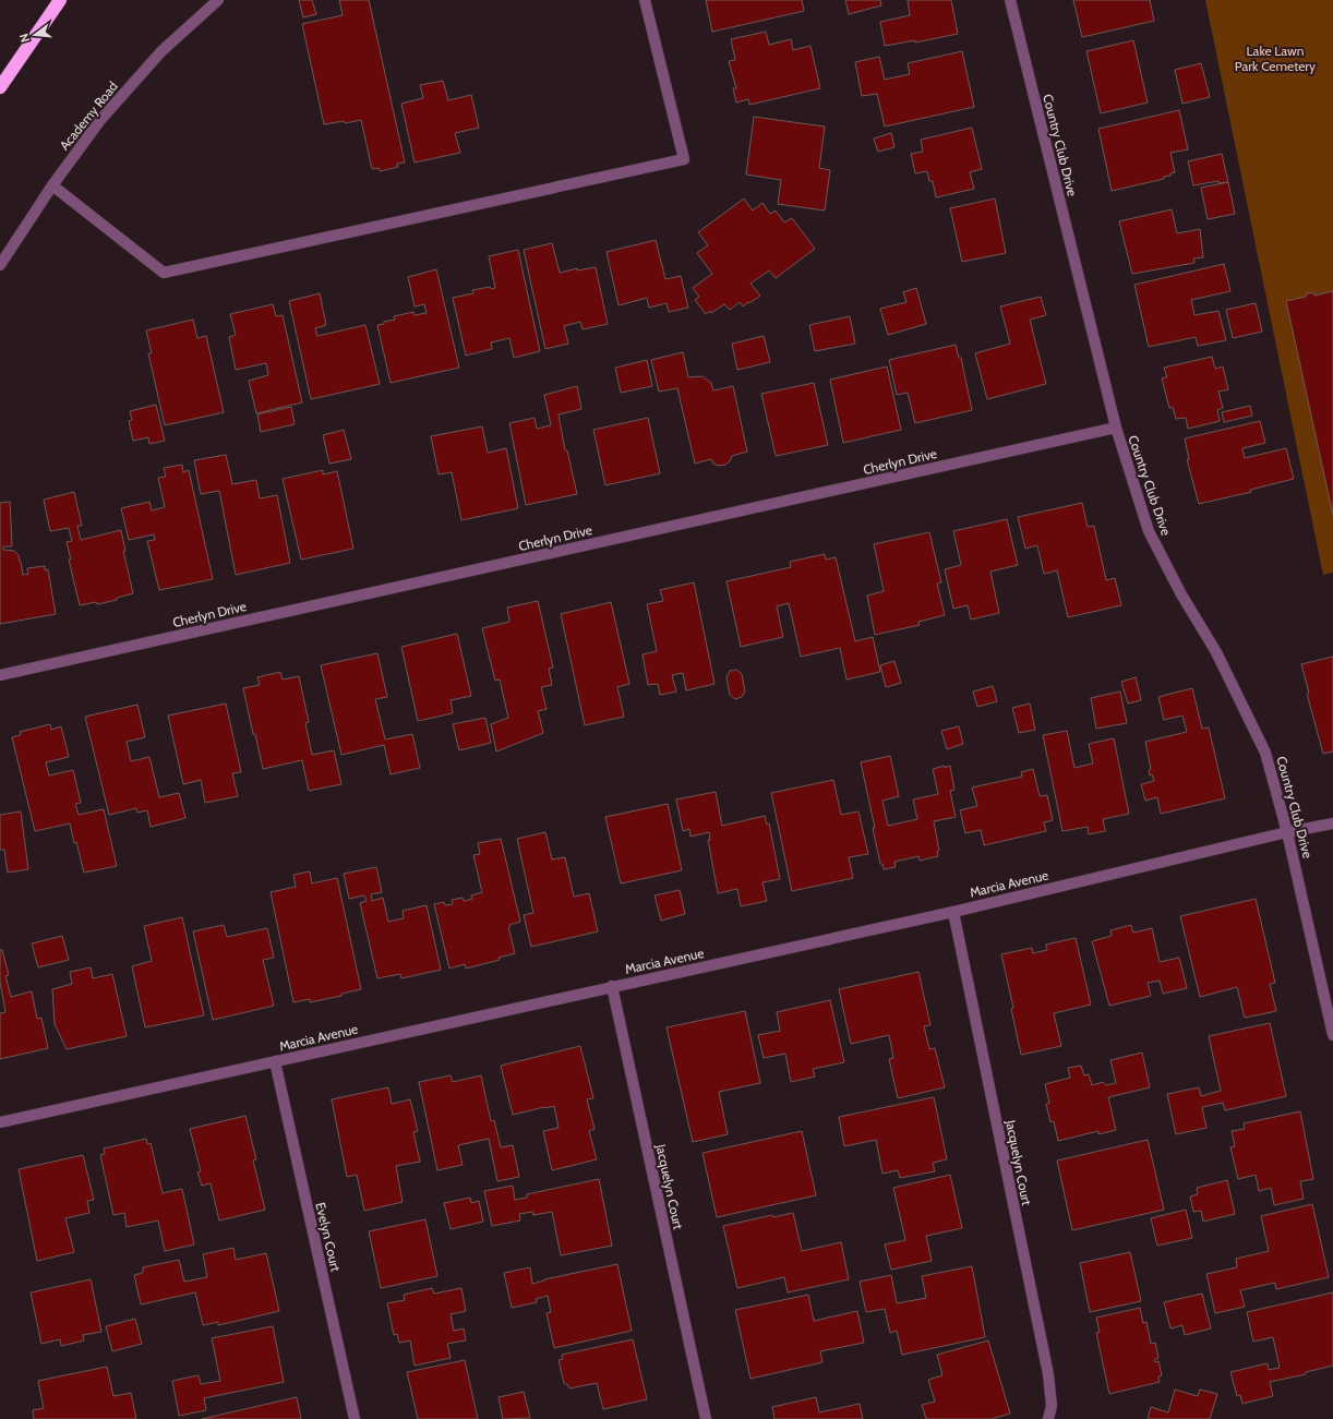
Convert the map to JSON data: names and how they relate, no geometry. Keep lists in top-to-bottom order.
{
  "streets": {
    "street": [
      "Academy Road",
      "Country Club Drive",
      "Cherlyn Drive",
      "Marcia Avenue",
      "Jacquelyn Court",
      "Evelyn Court"
    ]
  },
  "crossings": [
    ["Country Club Drive", "Cherlyn Drive"],
    ["Country Club Drive", "Marcia Avenue"],
    ["Marcia Avenue", "Jacquelyn Court"],
    ["Marcia Avenue", "Evelyn Court"]
  ],
  "parks": ["Lake Lawn Park Cemetery"],
  "north": "left"
}
